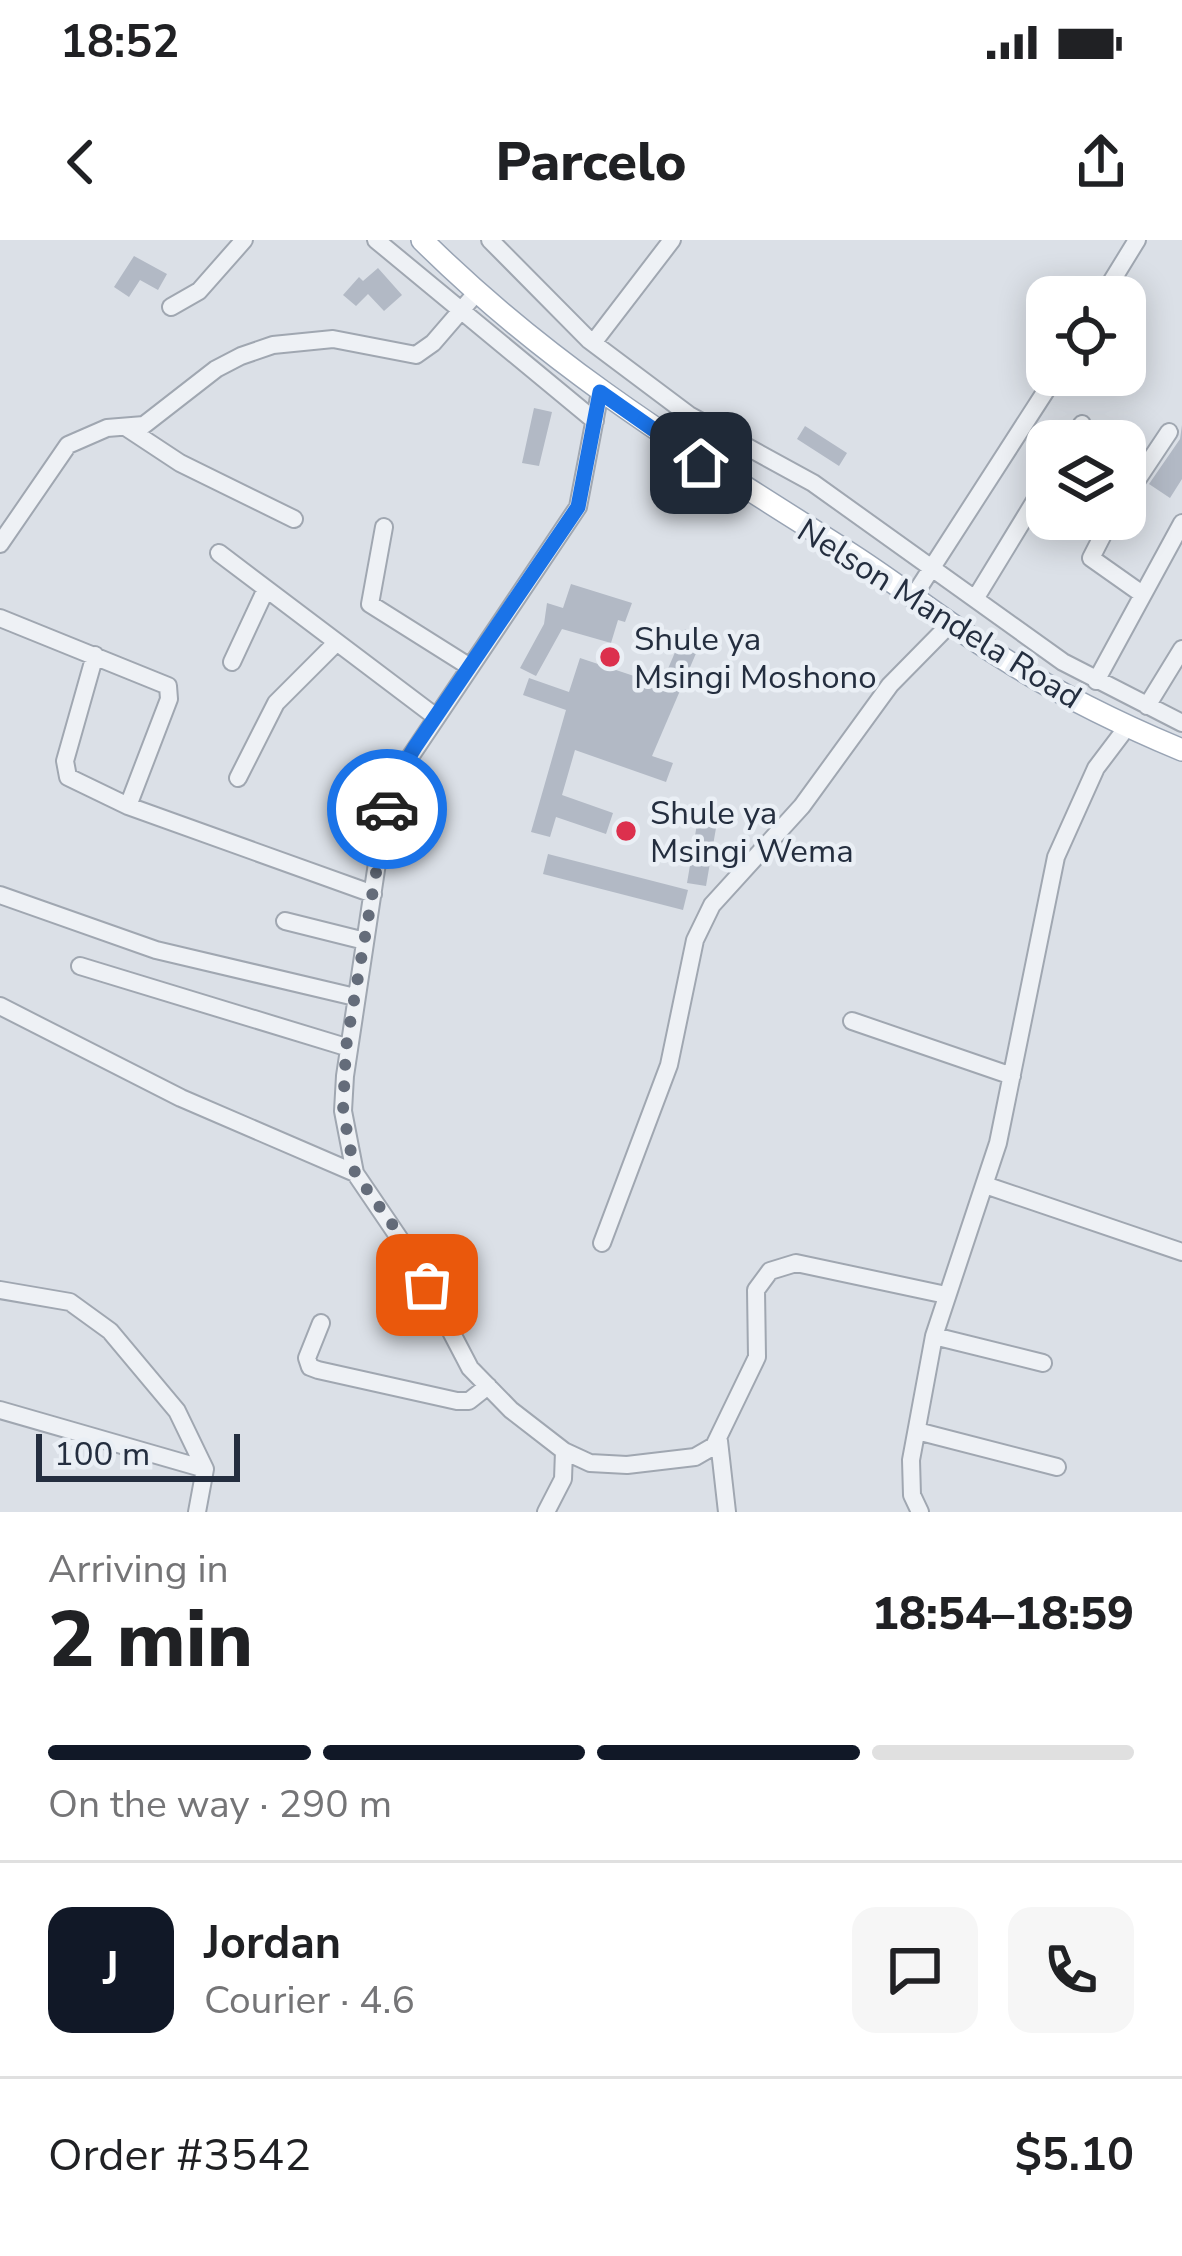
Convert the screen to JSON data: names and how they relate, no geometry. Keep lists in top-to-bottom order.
{
  "streets": {
    "main road": ["Nelson Mandela Road"]
  },
  "places": ["Shule ya Msingi Moshono", "Shule ya Msingi Wema"],
  "scale_bar": "100 m",
  "page": {
    "status": "18:52",
    "header": "Parcelo",
    "scale": "100 m",
    "heading": ["2 min", "Arriving in", "18:54–18:59"],
    "panel": [
      "Jordan",
      "Courier · 4.6",
      "Order #3542",
      "$5.10"
    ],
    "bar": "On the way · 290 m",
    "round": "J"
  }
}
